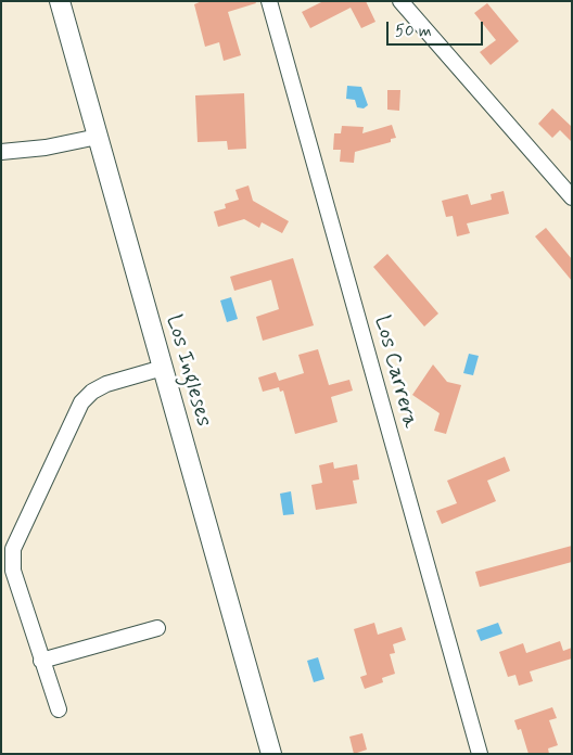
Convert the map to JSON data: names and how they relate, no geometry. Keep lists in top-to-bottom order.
{
  "streets": {
    "street": ["Los Ingleses", "Los Carrera"]
  },
  "scale_bar": "50 m"
}
